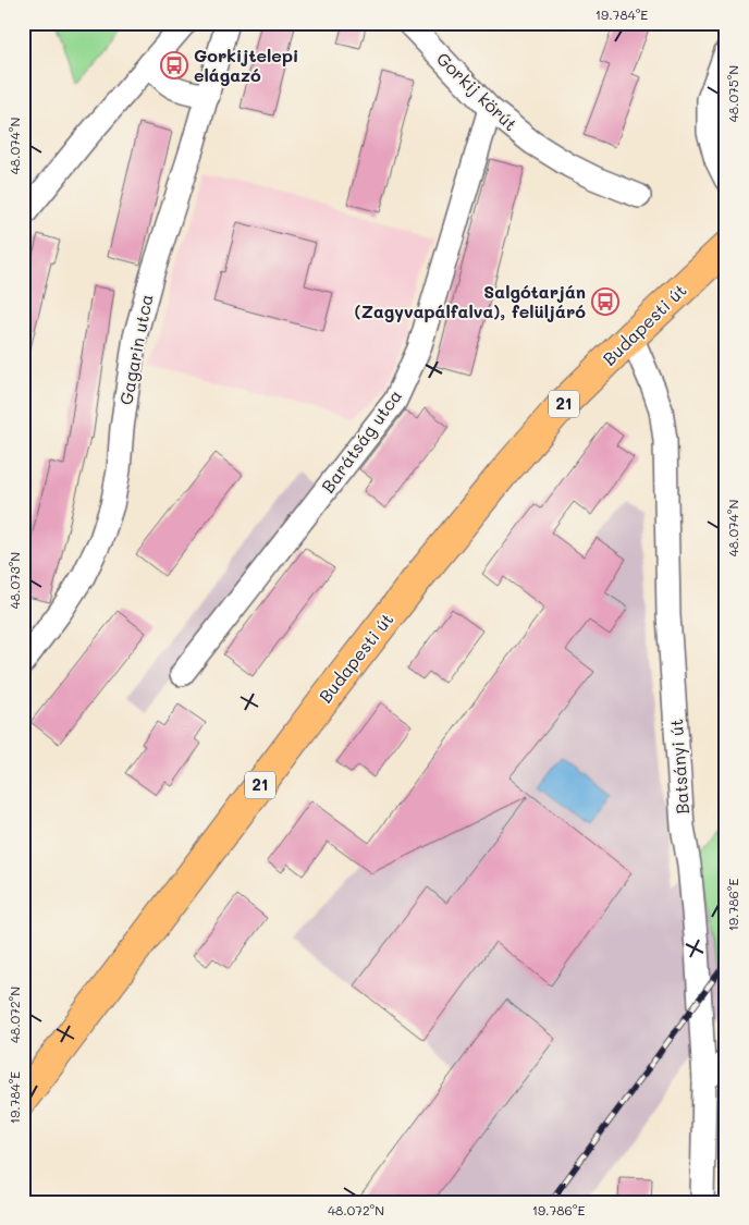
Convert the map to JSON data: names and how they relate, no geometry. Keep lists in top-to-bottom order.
{
  "streets": {
    "main road": ["Budapesti út", "21"],
    "street": [
      "Gorkij körút",
      "Gagarin utca",
      "Barátság utca",
      "Batsányi út"
    ]
  },
  "crossings": [
    ["Gorkij körút", "Barátság utca"],
    ["Budapesti út", "Batsányi út"]
  ],
  "places": {
    "bus stop": ["Gorkijtelepi elágazó", "Salgótarján (Zagyvapálfalva), felüljáró"]
  },
  "coordinates": [
    "19.784°E",
    "48.075°N",
    "48.074°N",
    "48.073°N",
    "19.786°E",
    "48.072°N"
  ]
}
